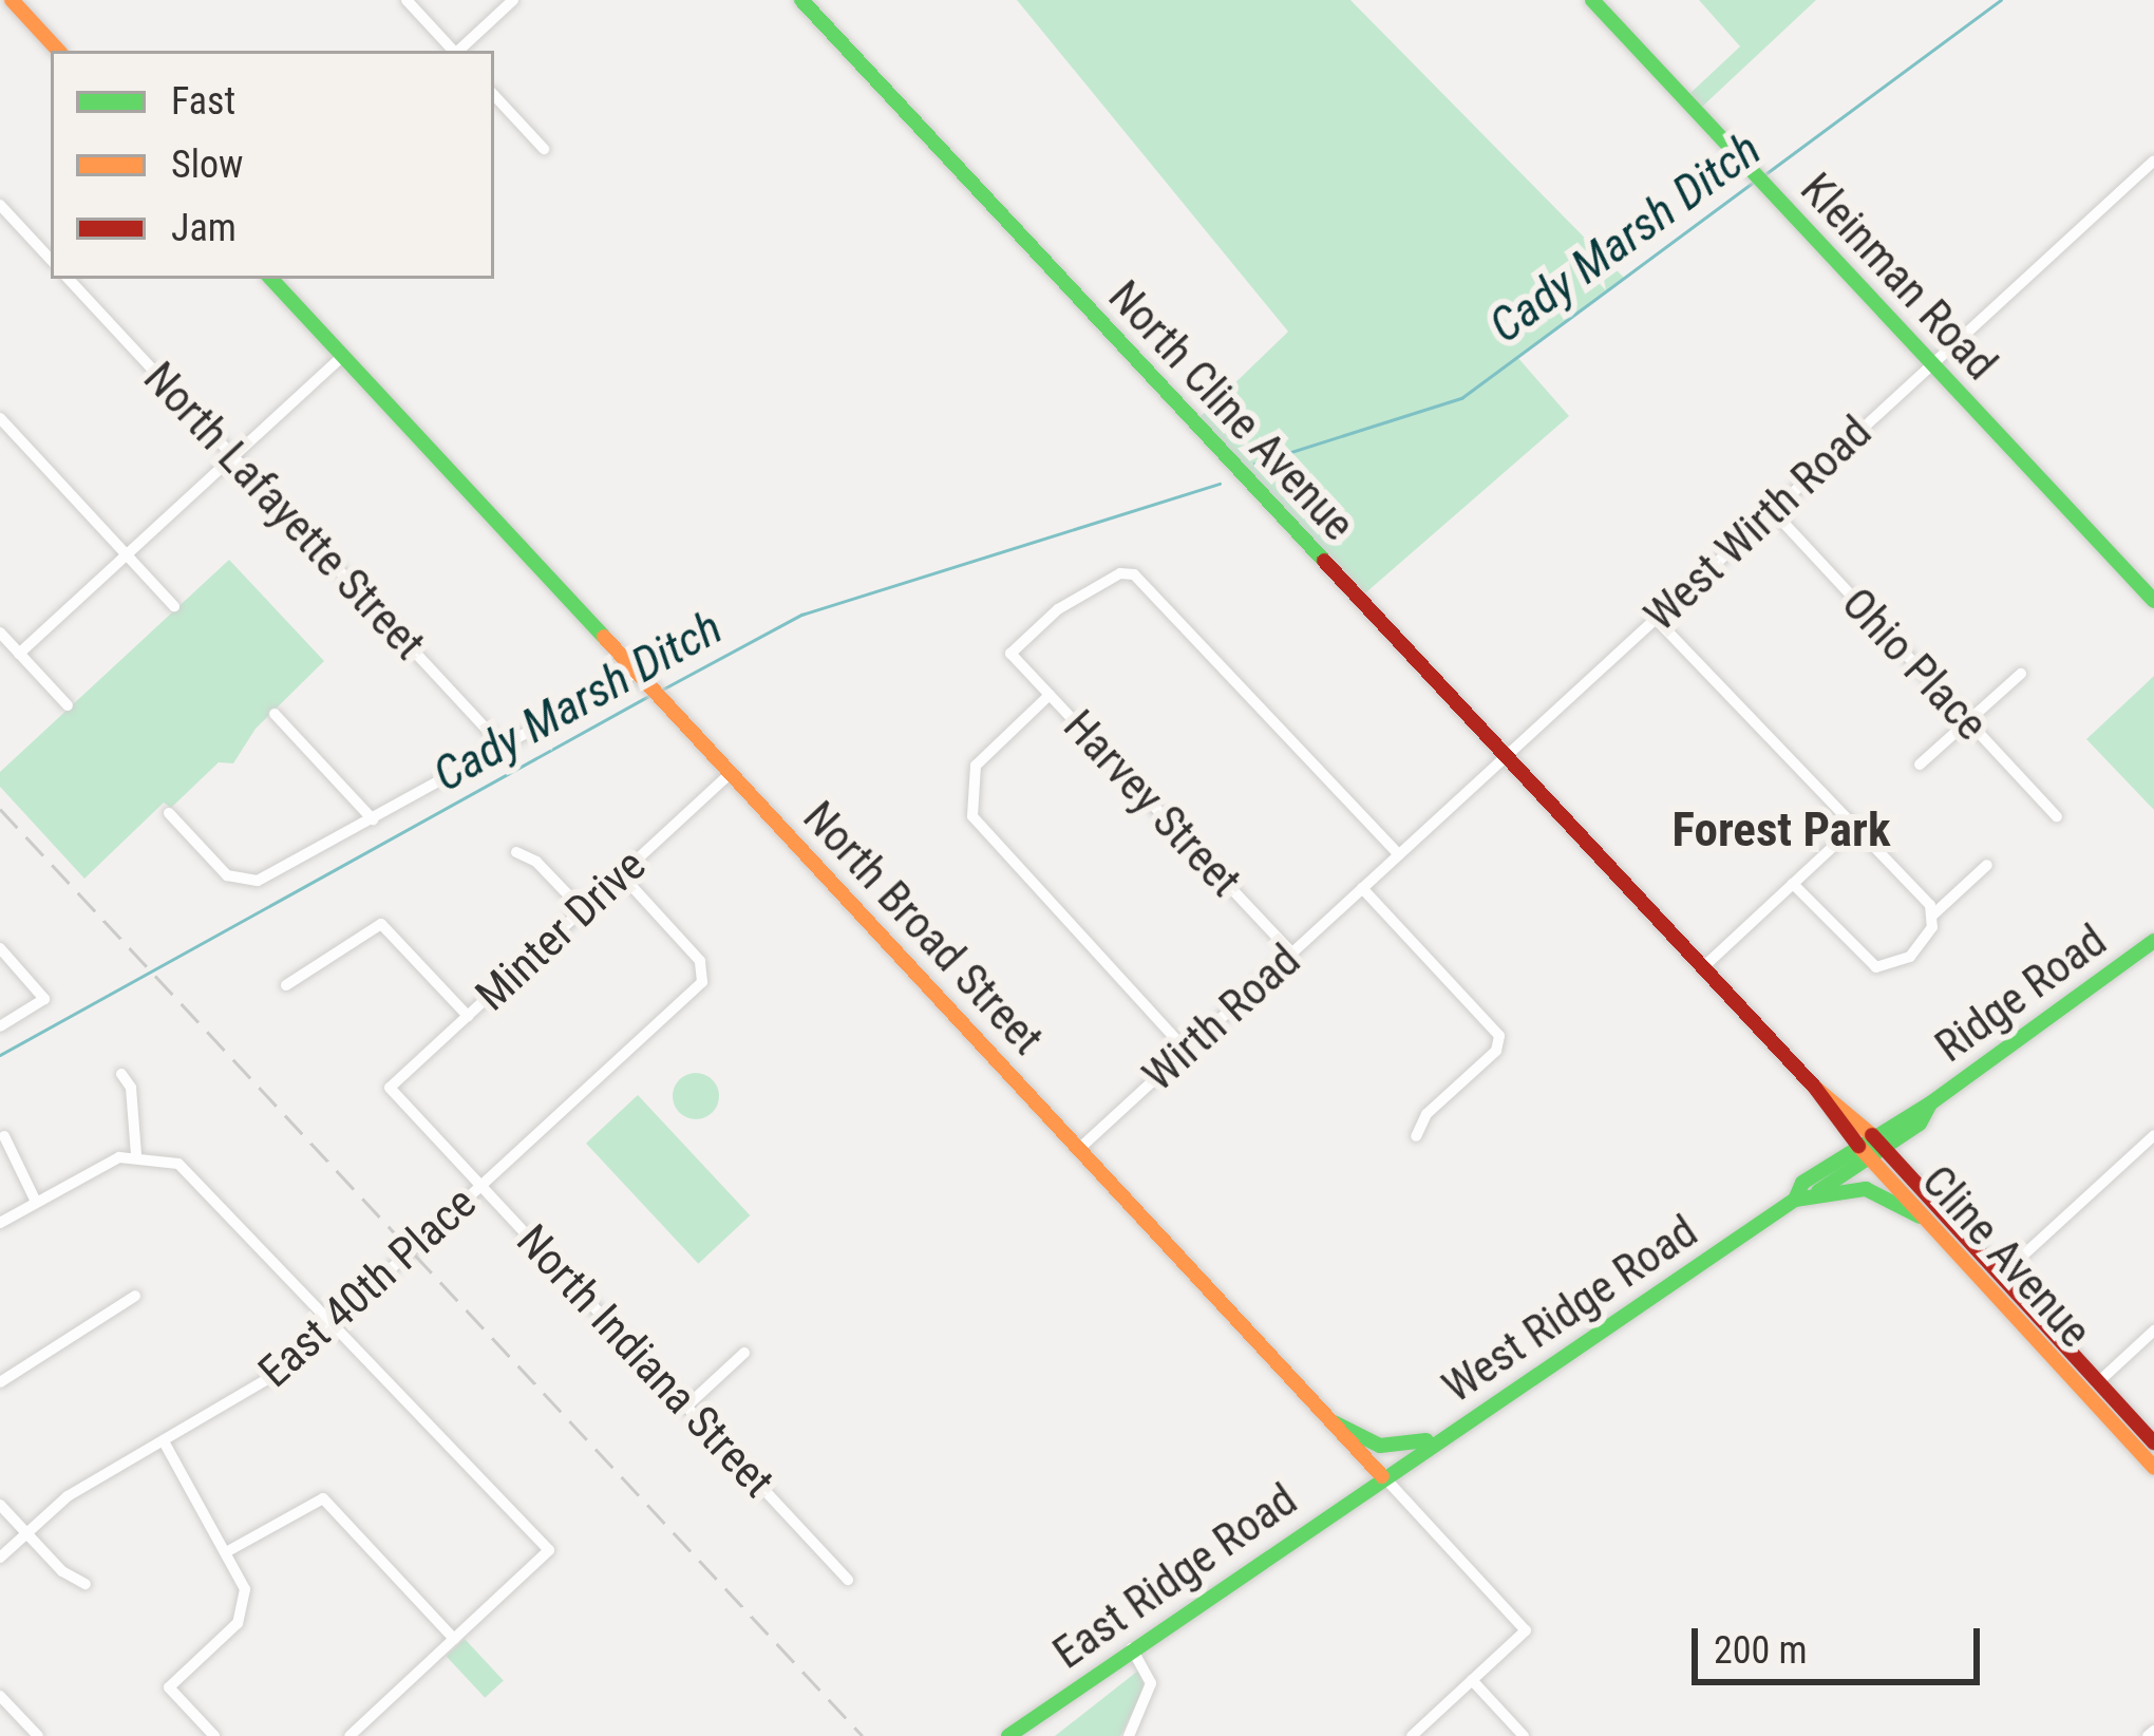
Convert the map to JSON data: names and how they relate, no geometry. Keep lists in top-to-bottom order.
{
  "streets": {
    "street": [
      "Kleinman Road",
      "North Cline Avenue",
      "North Lafayette Street",
      "West Wirth Road",
      "Ohio Place",
      "Harvey Street",
      "North Broad Street",
      "Minter Drive",
      "Ridge Road",
      "Wirth Road",
      "Cline Avenue",
      "East 40th Place",
      "West Ridge Road",
      "North Indiana Street",
      "East Ridge Road"
    ]
  },
  "crossings": [
    ["Kleinman Road", "West Wirth Road"],
    ["North Cline Avenue", "West Wirth Road"],
    ["North Cline Avenue", "Cline Avenue"],
    ["West Wirth Road", "Ohio Place"],
    ["West Wirth Road", "Harvey Street"],
    ["West Wirth Road", "Wirth Road"],
    ["Harvey Street", "Wirth Road"],
    ["North Broad Street", "Minter Drive"],
    ["North Broad Street", "Wirth Road"],
    ["North Broad Street", "West Ridge Road"],
    ["North Broad Street", "East Ridge Road"],
    ["Minter Drive", "East 40th Place"],
    ["Minter Drive", "North Indiana Street"],
    ["Ridge Road", "Cline Avenue"],
    ["Ridge Road", "West Ridge Road"],
    ["Cline Avenue", "West Ridge Road"],
    ["East 40th Place", "North Indiana Street"],
    ["West Ridge Road", "East Ridge Road"]
  ],
  "districts": ["Forest Park"],
  "water": ["Cady Marsh Ditch"],
  "legend": ["Fast", "Slow", "Jam"],
  "scale_bar": "200 m"
}
